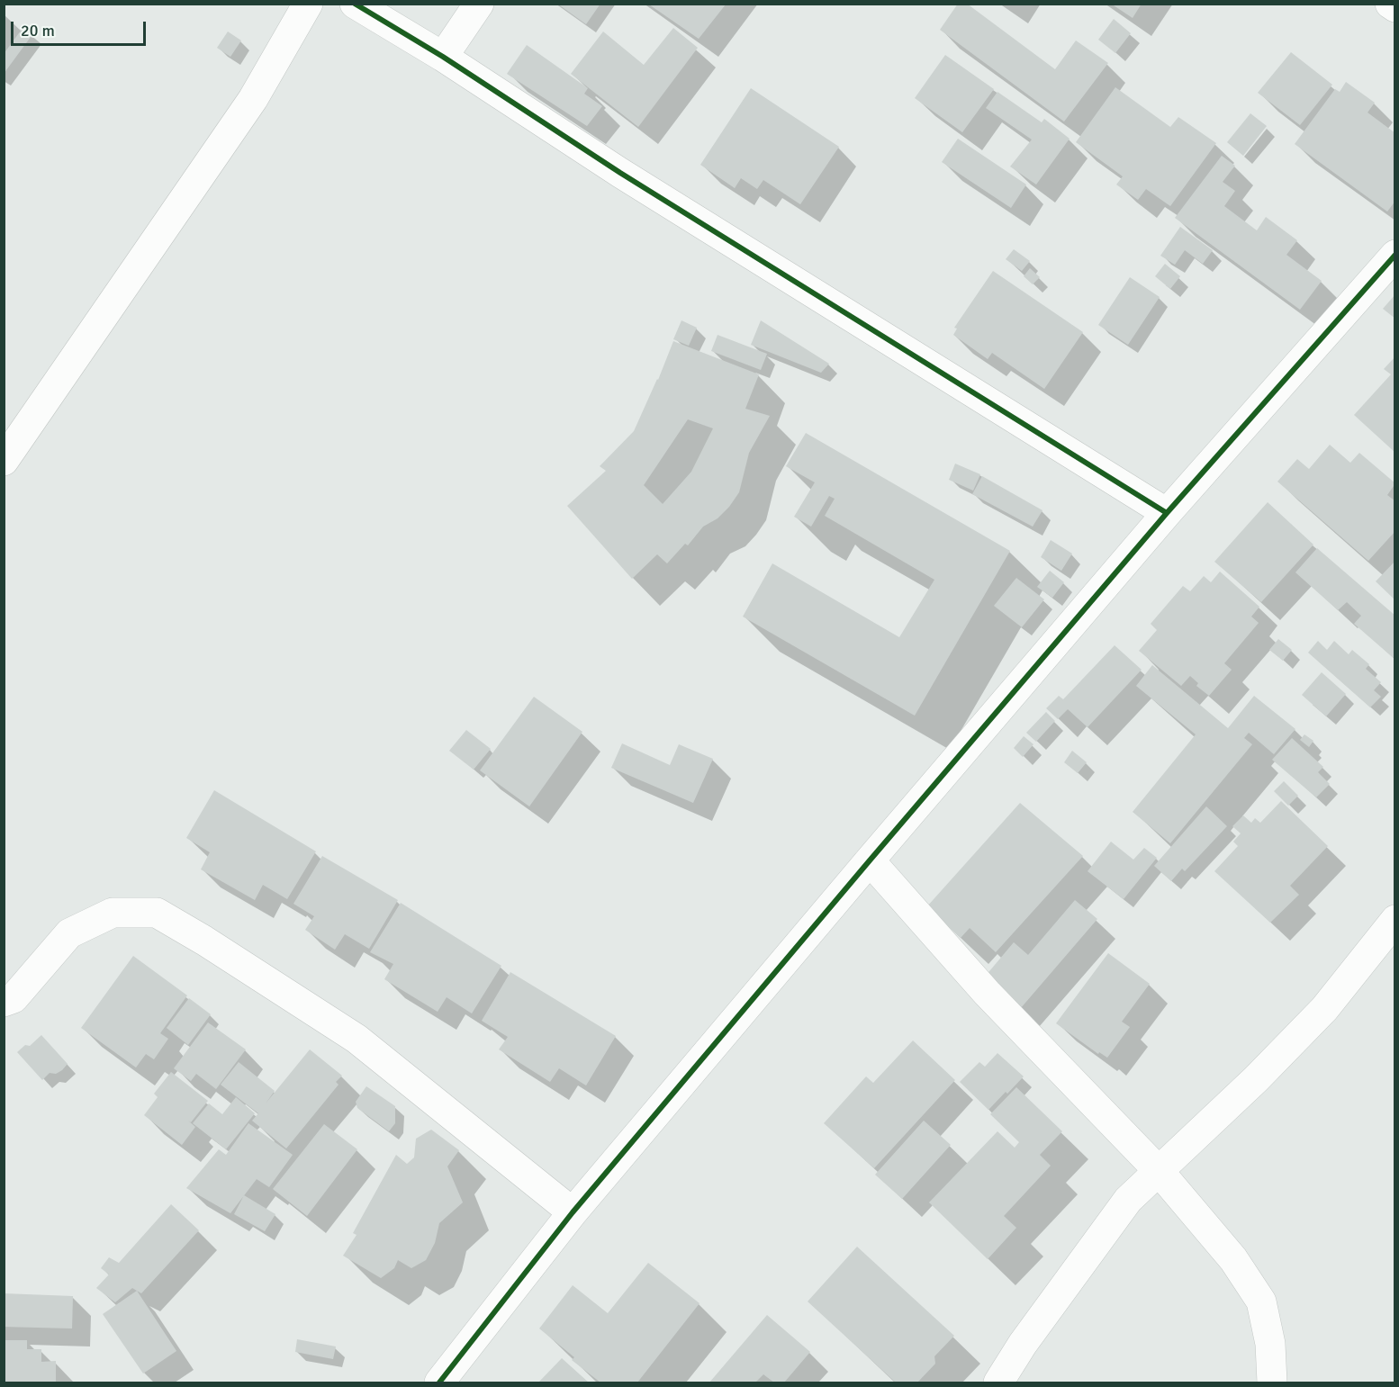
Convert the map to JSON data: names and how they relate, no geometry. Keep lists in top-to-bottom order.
{
  "scale_bar": "20 m"
}
